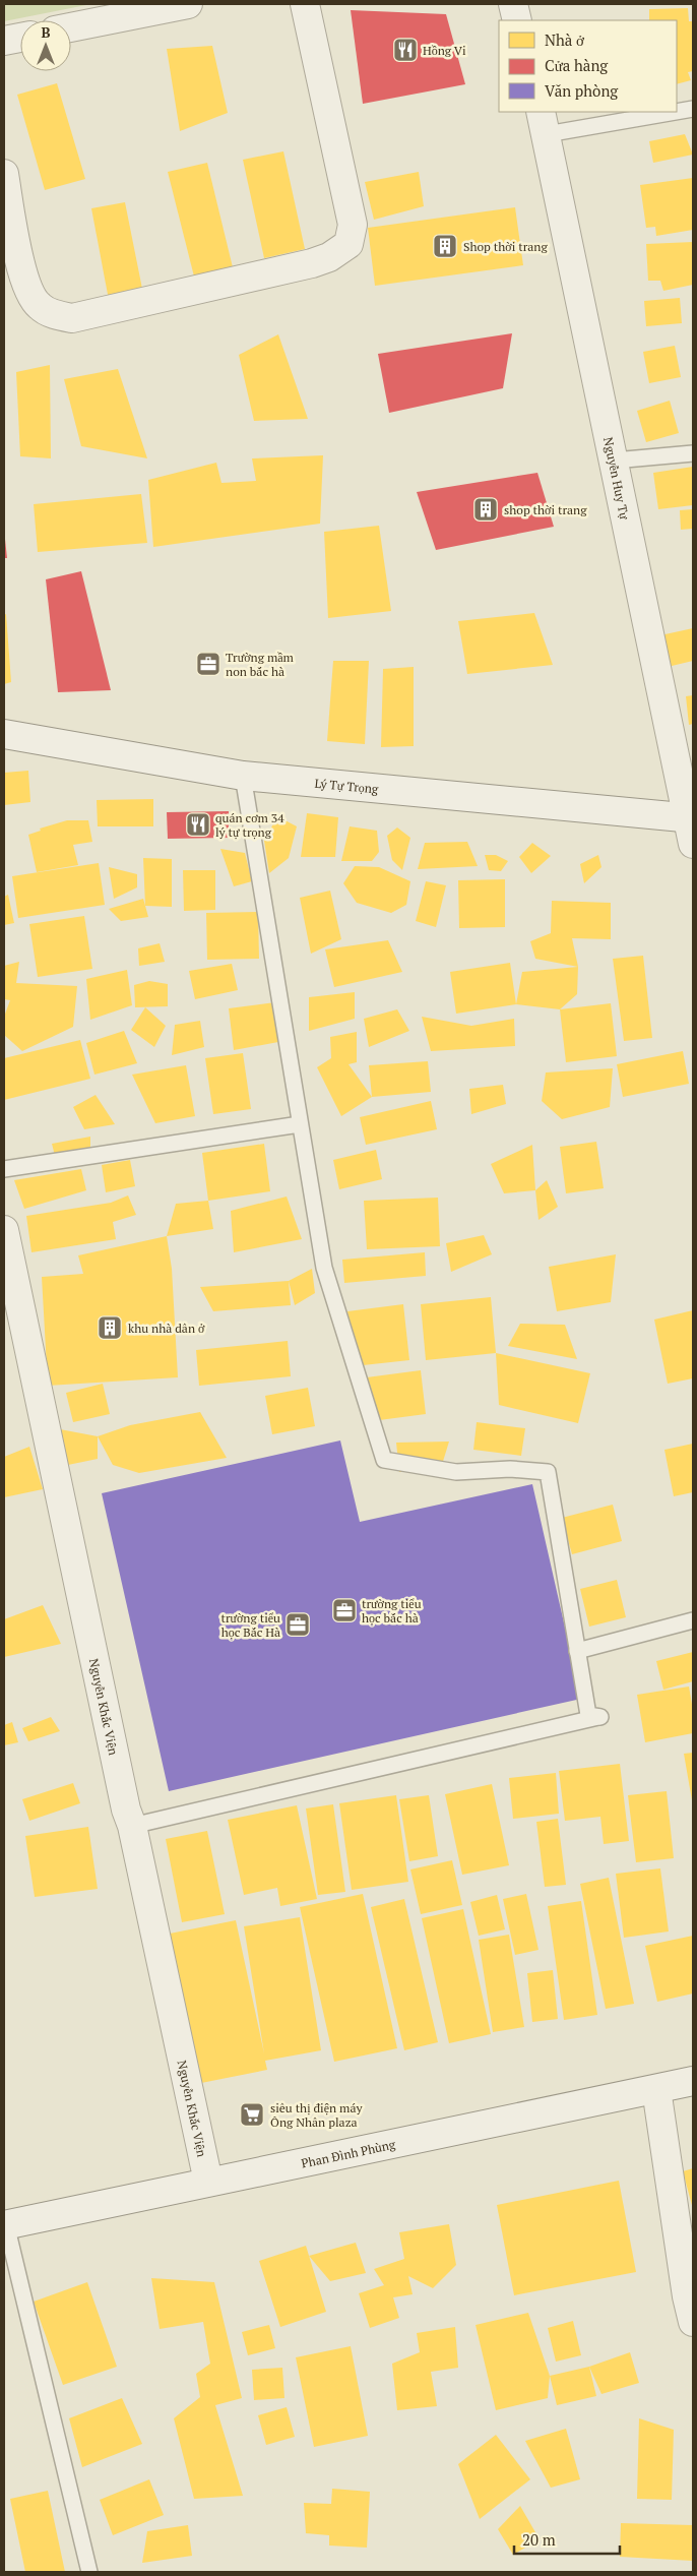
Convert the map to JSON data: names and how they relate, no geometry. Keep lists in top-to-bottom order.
{
  "streets": {
    "street": [
      "Nguyễn Huy Tự",
      "Lý Tự Trọng",
      "Nguyễn Khắc Viện",
      "Phan Đình Phùng"
    ]
  },
  "crossings": [
    ["Nguyễn Huy Tự", "Lý Tự Trọng"],
    ["Nguyễn Khắc Viện", "Phan Đình Phùng"]
  ],
  "places": {
    "restaurant": ["Hồng Vi", "quán cơm 34 lý tự trọng"],
    "building": ["Shop thời trang", "shop thời trang", "khu nhà dân ở"],
    "office": ["Trường mầm non bắc hà", "trường tiểu học bắc hà", "trường tiểu học Bắc Hà"],
    "supermarket": ["siêu thị điện máy Ông Nhân plaza"]
  },
  "legend": ["Nhà ở", "Cửa hàng", "Văn phòng"],
  "scale_bar": "20 m",
  "north": "top"
}
